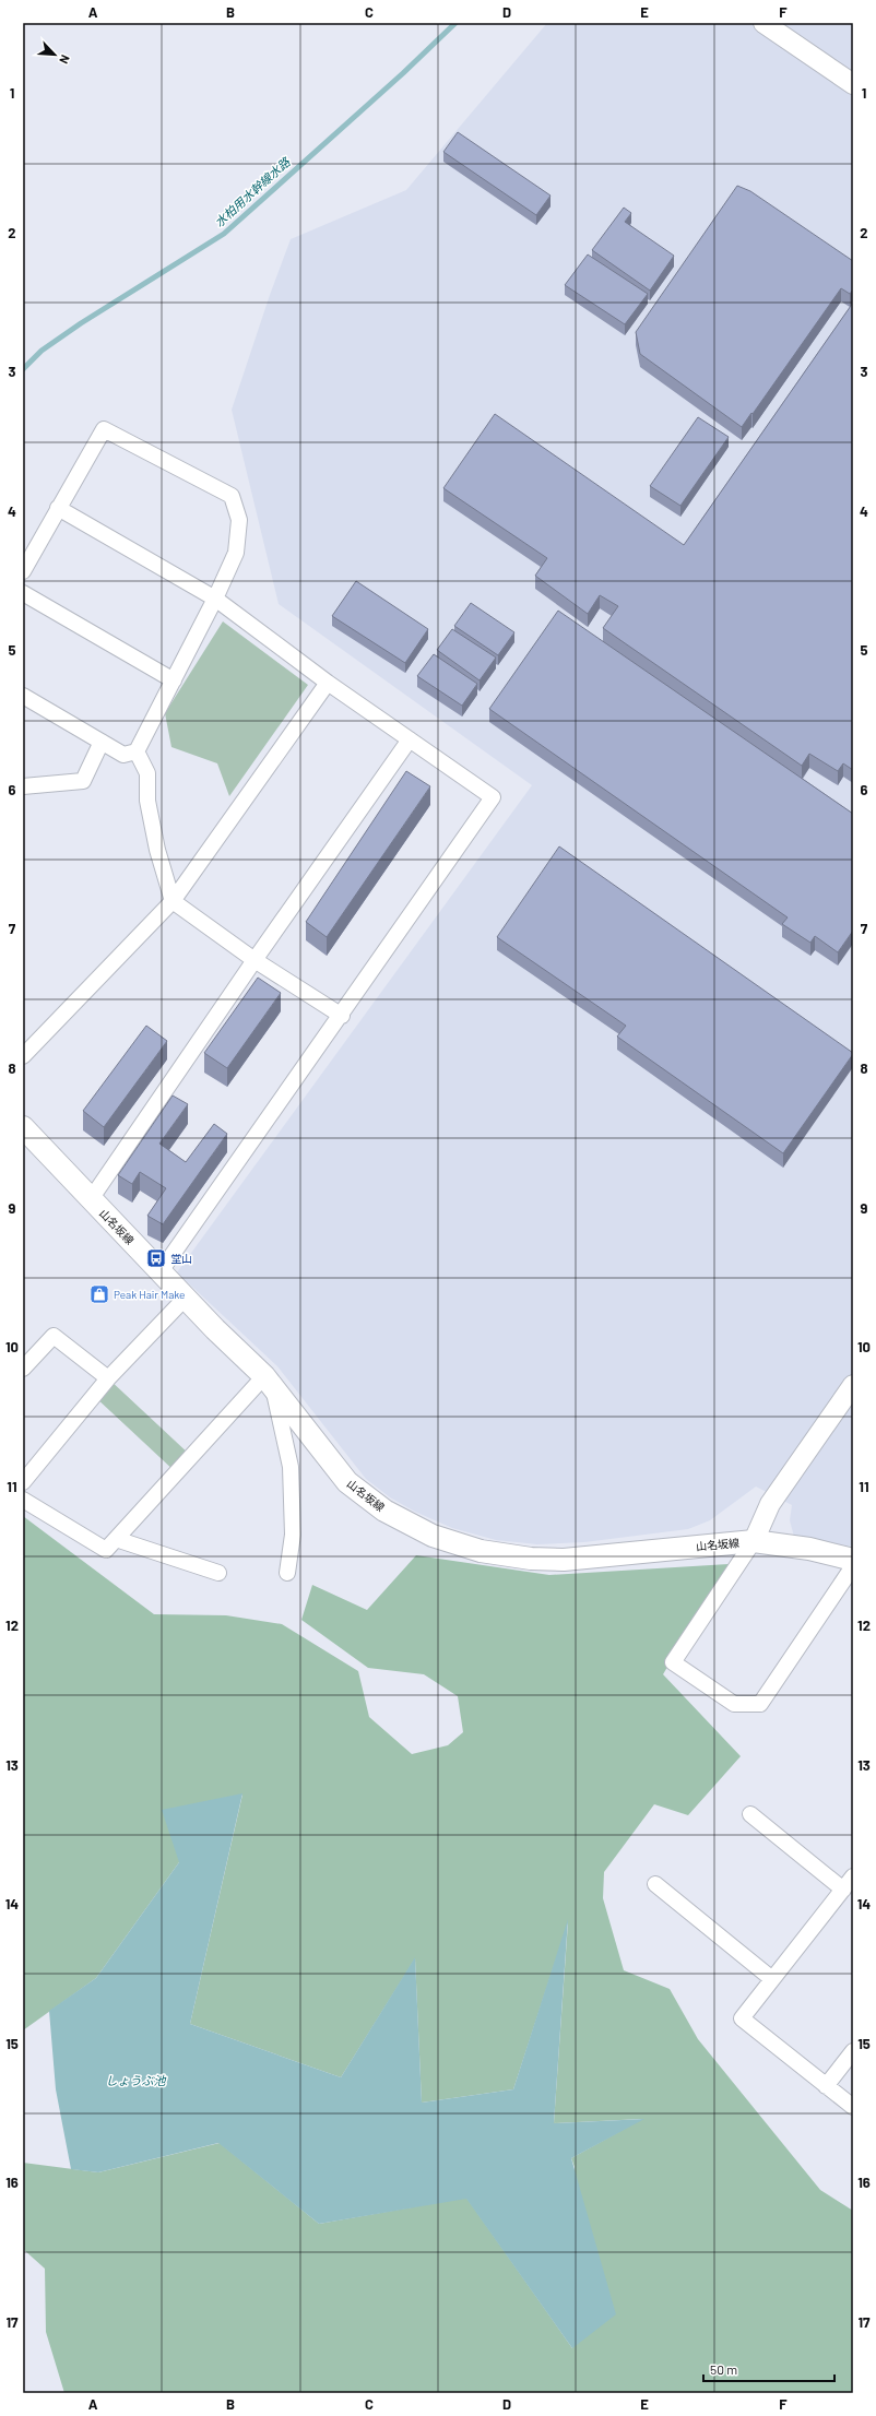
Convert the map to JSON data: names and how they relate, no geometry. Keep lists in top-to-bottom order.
{
  "streets": {
    "main road": ["山名坂線"]
  },
  "water": ["水柏用水幹線水路", "しょうぶ池"],
  "places": {
    "bus stop": ["堂山"],
    "shop": ["Peak Hair Make"]
  },
  "scale_bar": "50 m",
  "north": "bottom right",
  "grid": {
    "columns": [
      "A",
      "B",
      "C",
      "D",
      "E",
      "F"
    ],
    "rows": [
      "1",
      "2",
      "3",
      "4",
      "5",
      "6",
      "7",
      "8",
      "9",
      "10",
      "11",
      "12",
      "13",
      "14",
      "15",
      "16",
      "17"
    ]
  }
}
